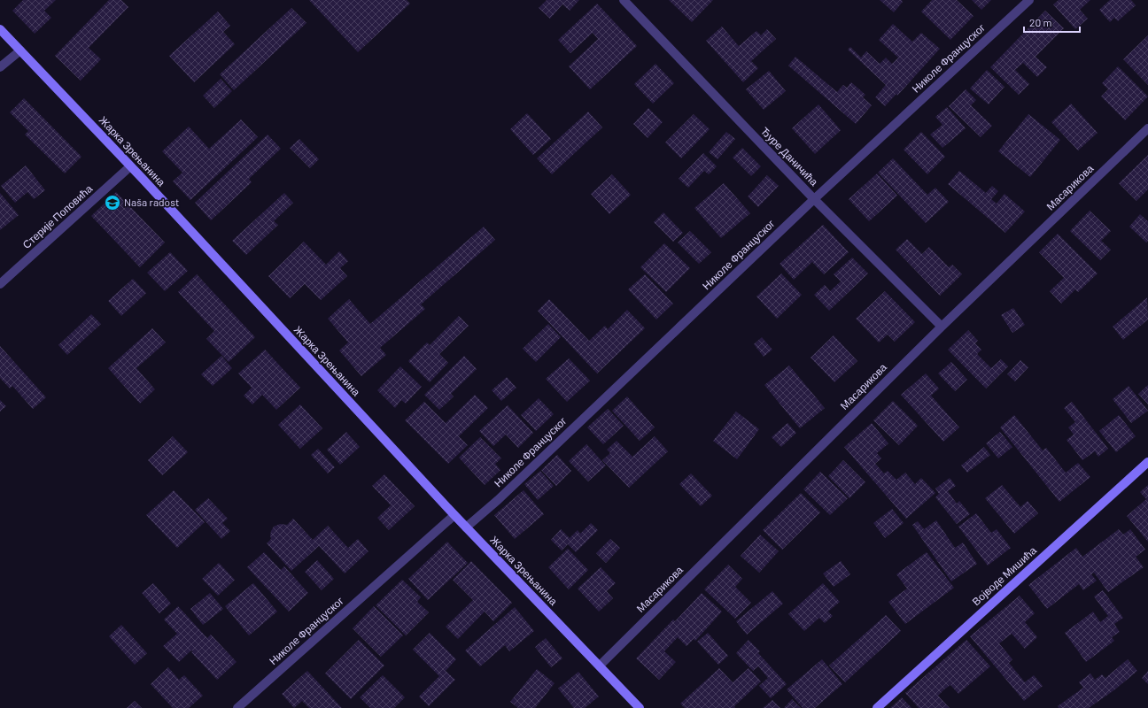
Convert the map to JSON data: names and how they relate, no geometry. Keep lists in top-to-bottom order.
{
  "streets": {
    "street": [
      "Николе Француског",
      "Жарка Зрењанина",
      "Ђуре Даничића",
      "Масарикова",
      "Стерије Поповића",
      "Војводе Мишића"
    ]
  },
  "crossings": [
    ["Николе Француског", "Жарка Зрењанина"],
    ["Николе Француског", "Ђуре Даничића"],
    ["Жарка Зрењанина", "Масарикова"],
    ["Жарка Зрењанина", "Стерије Поповића"],
    ["Ђуре Даничића", "Масарикова"]
  ],
  "places": {
    "school or university": ["Naša radost"]
  },
  "scale_bar": "20 m"
}
